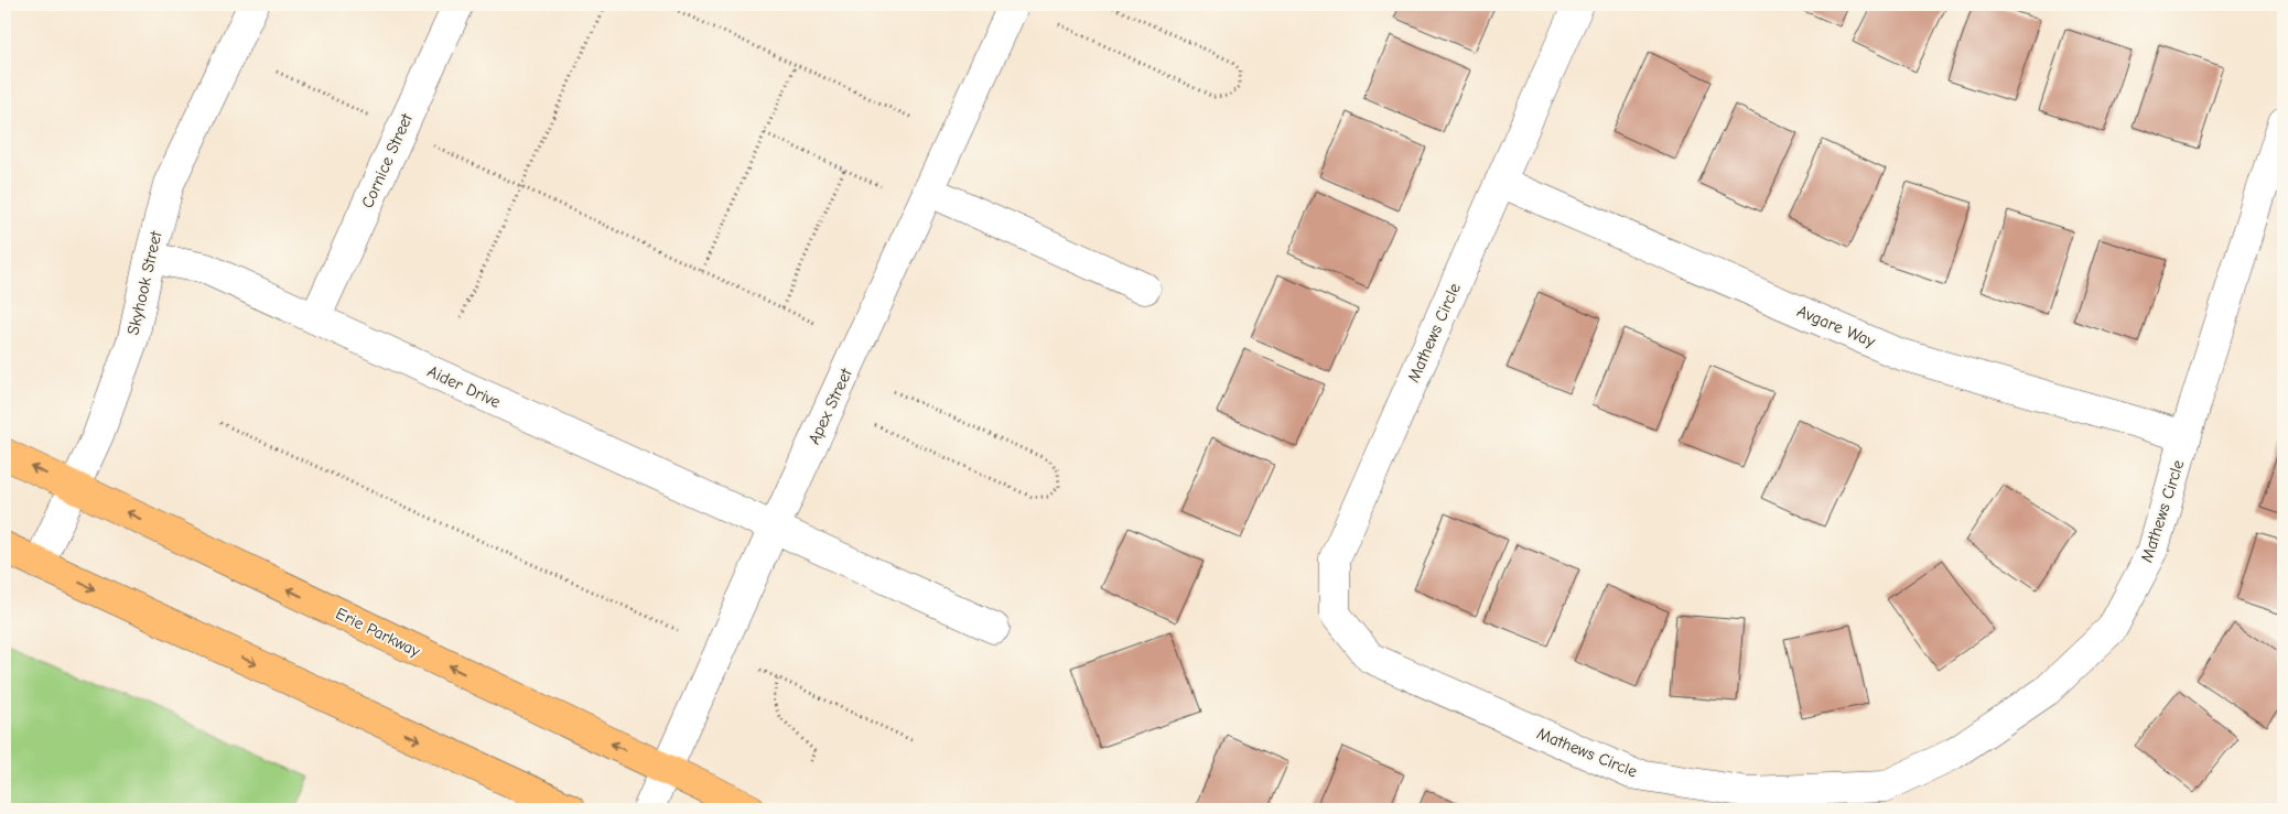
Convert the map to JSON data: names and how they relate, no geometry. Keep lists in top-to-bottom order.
{
  "streets": {
    "main road": ["Erie Parkway"],
    "street": [
      "Cornice Street",
      "Skyhook Street",
      "Avgare Way",
      "Mathews Circle",
      "Aider Drive",
      "Apex Street"
    ]
  },
  "crossings": [
    ["Cornice Street", "Aider Drive"],
    ["Skyhook Street", "Aider Drive"],
    ["Skyhook Street", "Erie Parkway"],
    ["Avgare Way", "Mathews Circle"],
    ["Aider Drive", "Apex Street"],
    ["Apex Street", "Erie Parkway"]
  ]
}
